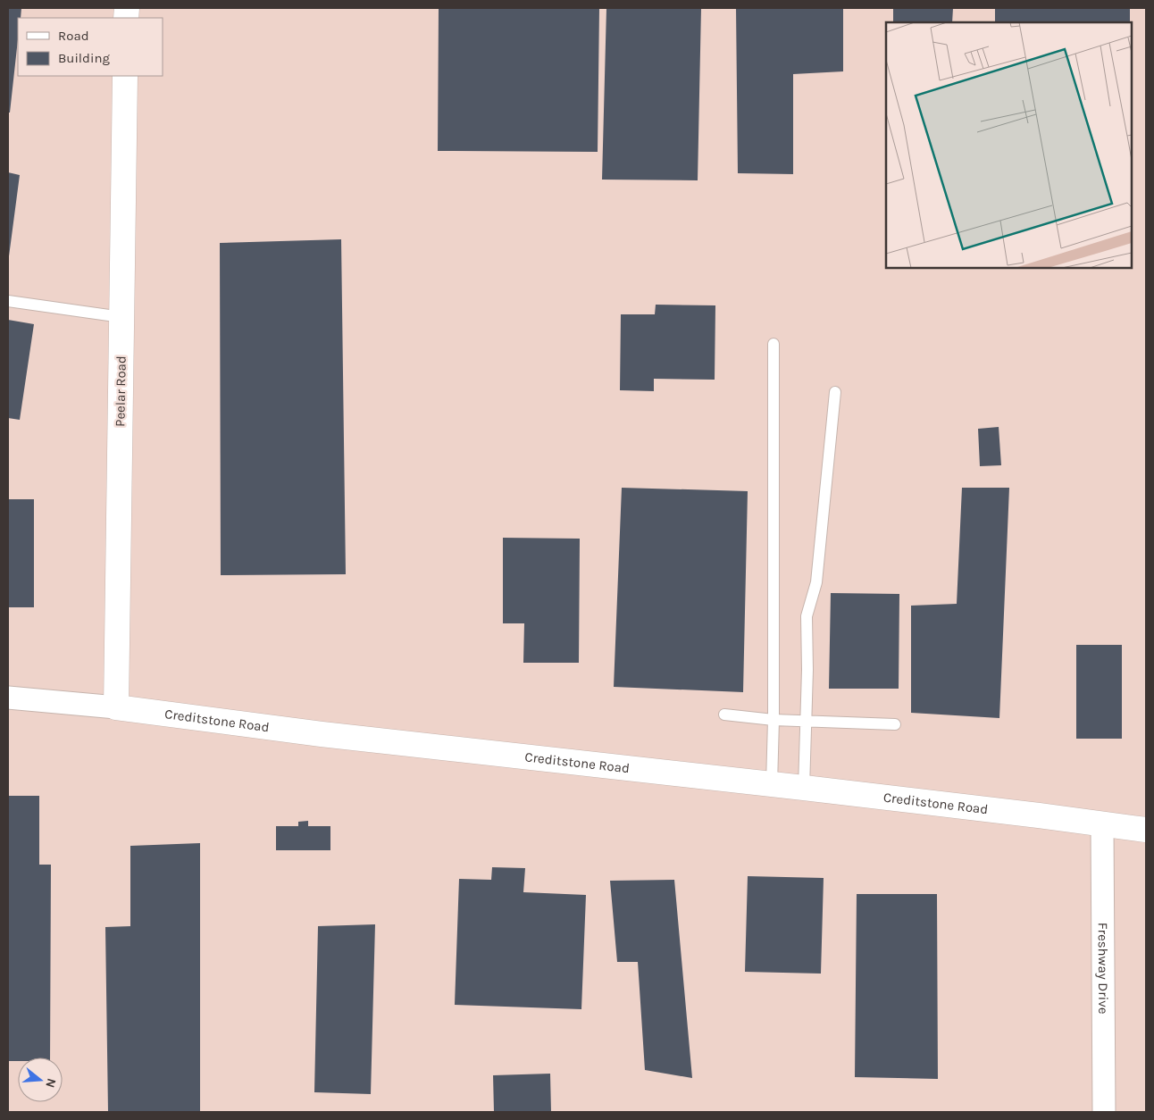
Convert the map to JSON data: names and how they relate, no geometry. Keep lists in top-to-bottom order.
{
  "streets": {
    "street": ["Peelar Road", "Creditstone Road", "Freshway Drive"]
  },
  "crossings": [
    ["Peelar Road", "Creditstone Road"],
    ["Creditstone Road", "Freshway Drive"]
  ],
  "legend": ["Road", "Building"],
  "north": "right"
}
